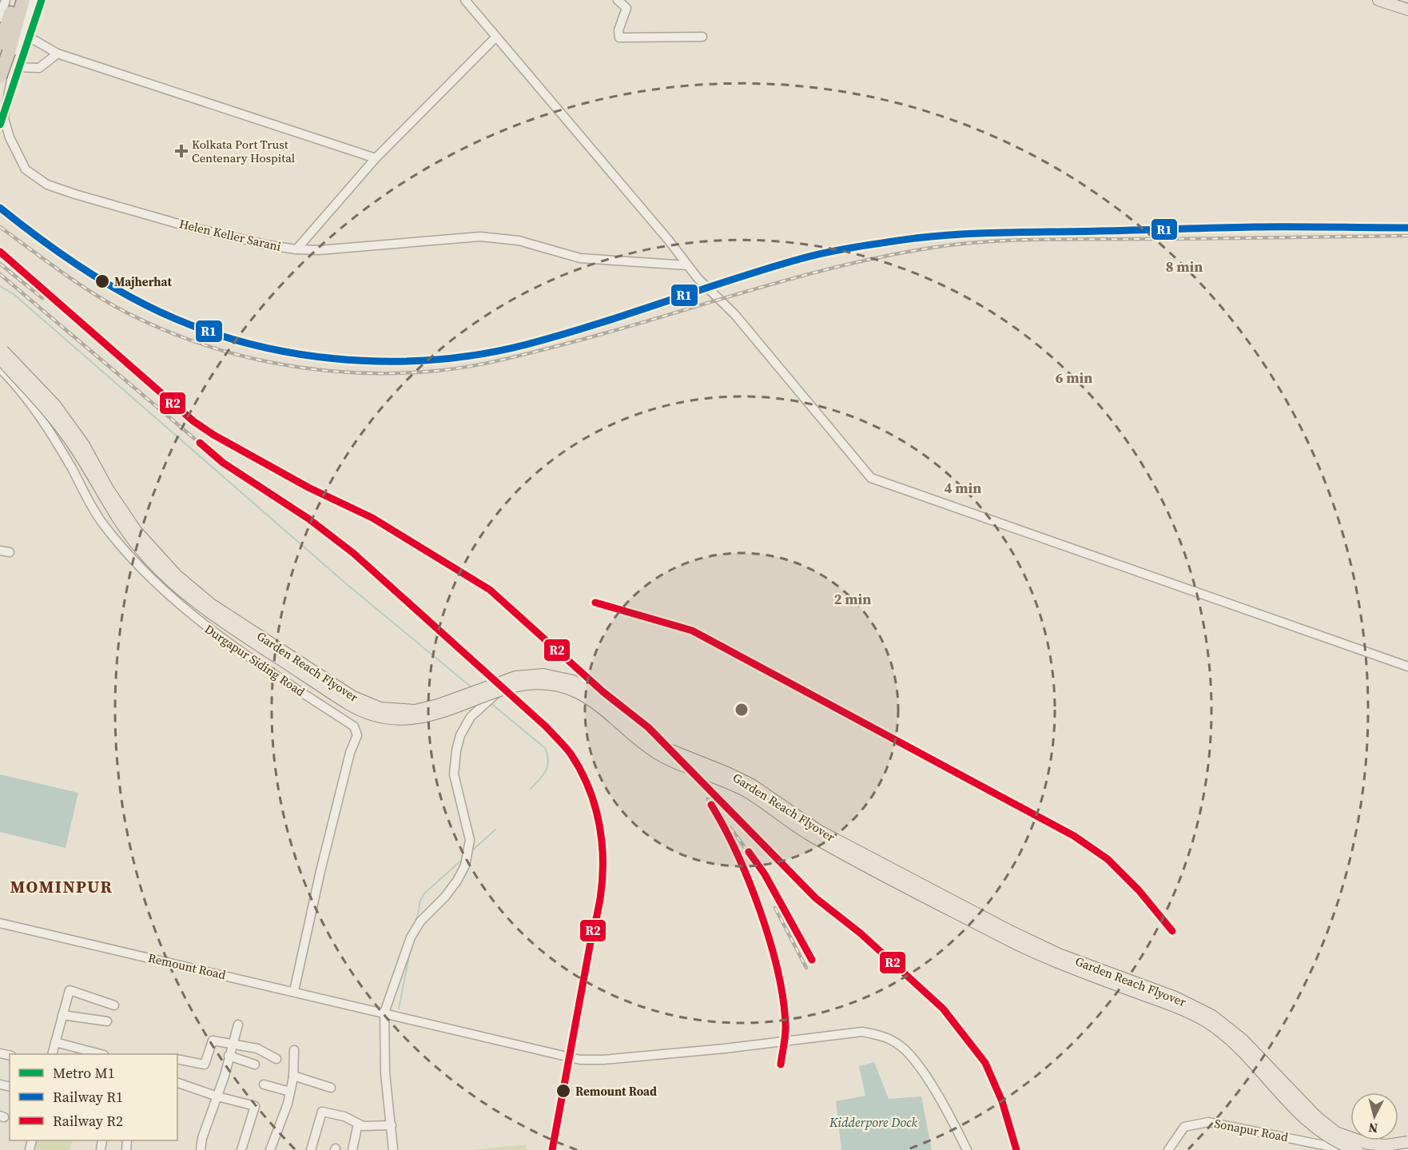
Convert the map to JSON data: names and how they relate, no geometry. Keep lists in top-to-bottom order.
{
  "streets": {
    "main road": ["Garden Reach Flyover"],
    "street": [
      "Helen Keller Sarani",
      "Durgapur Siding Road",
      "Remount Road",
      "Sonapur Road"
    ]
  },
  "crossings": [
    ["Durgapur Siding Road", "Remount Road"]
  ],
  "districts": ["MOMINPUR"],
  "water": ["Kidderpore Dock"],
  "places": {
    "health": ["Kolkata Port Trust Centenary Hospital"],
    "other": ["Majherhat", "Remount Road"]
  },
  "lines": ["metro line M1", "rail line R1", "rail line R2"],
  "legend": ["Metro M1", "Railway R1", "Railway R2"],
  "north": "bottom",
  "rings": [
    "8 min",
    "6 min",
    "4 min",
    "2 min"
  ]
}
